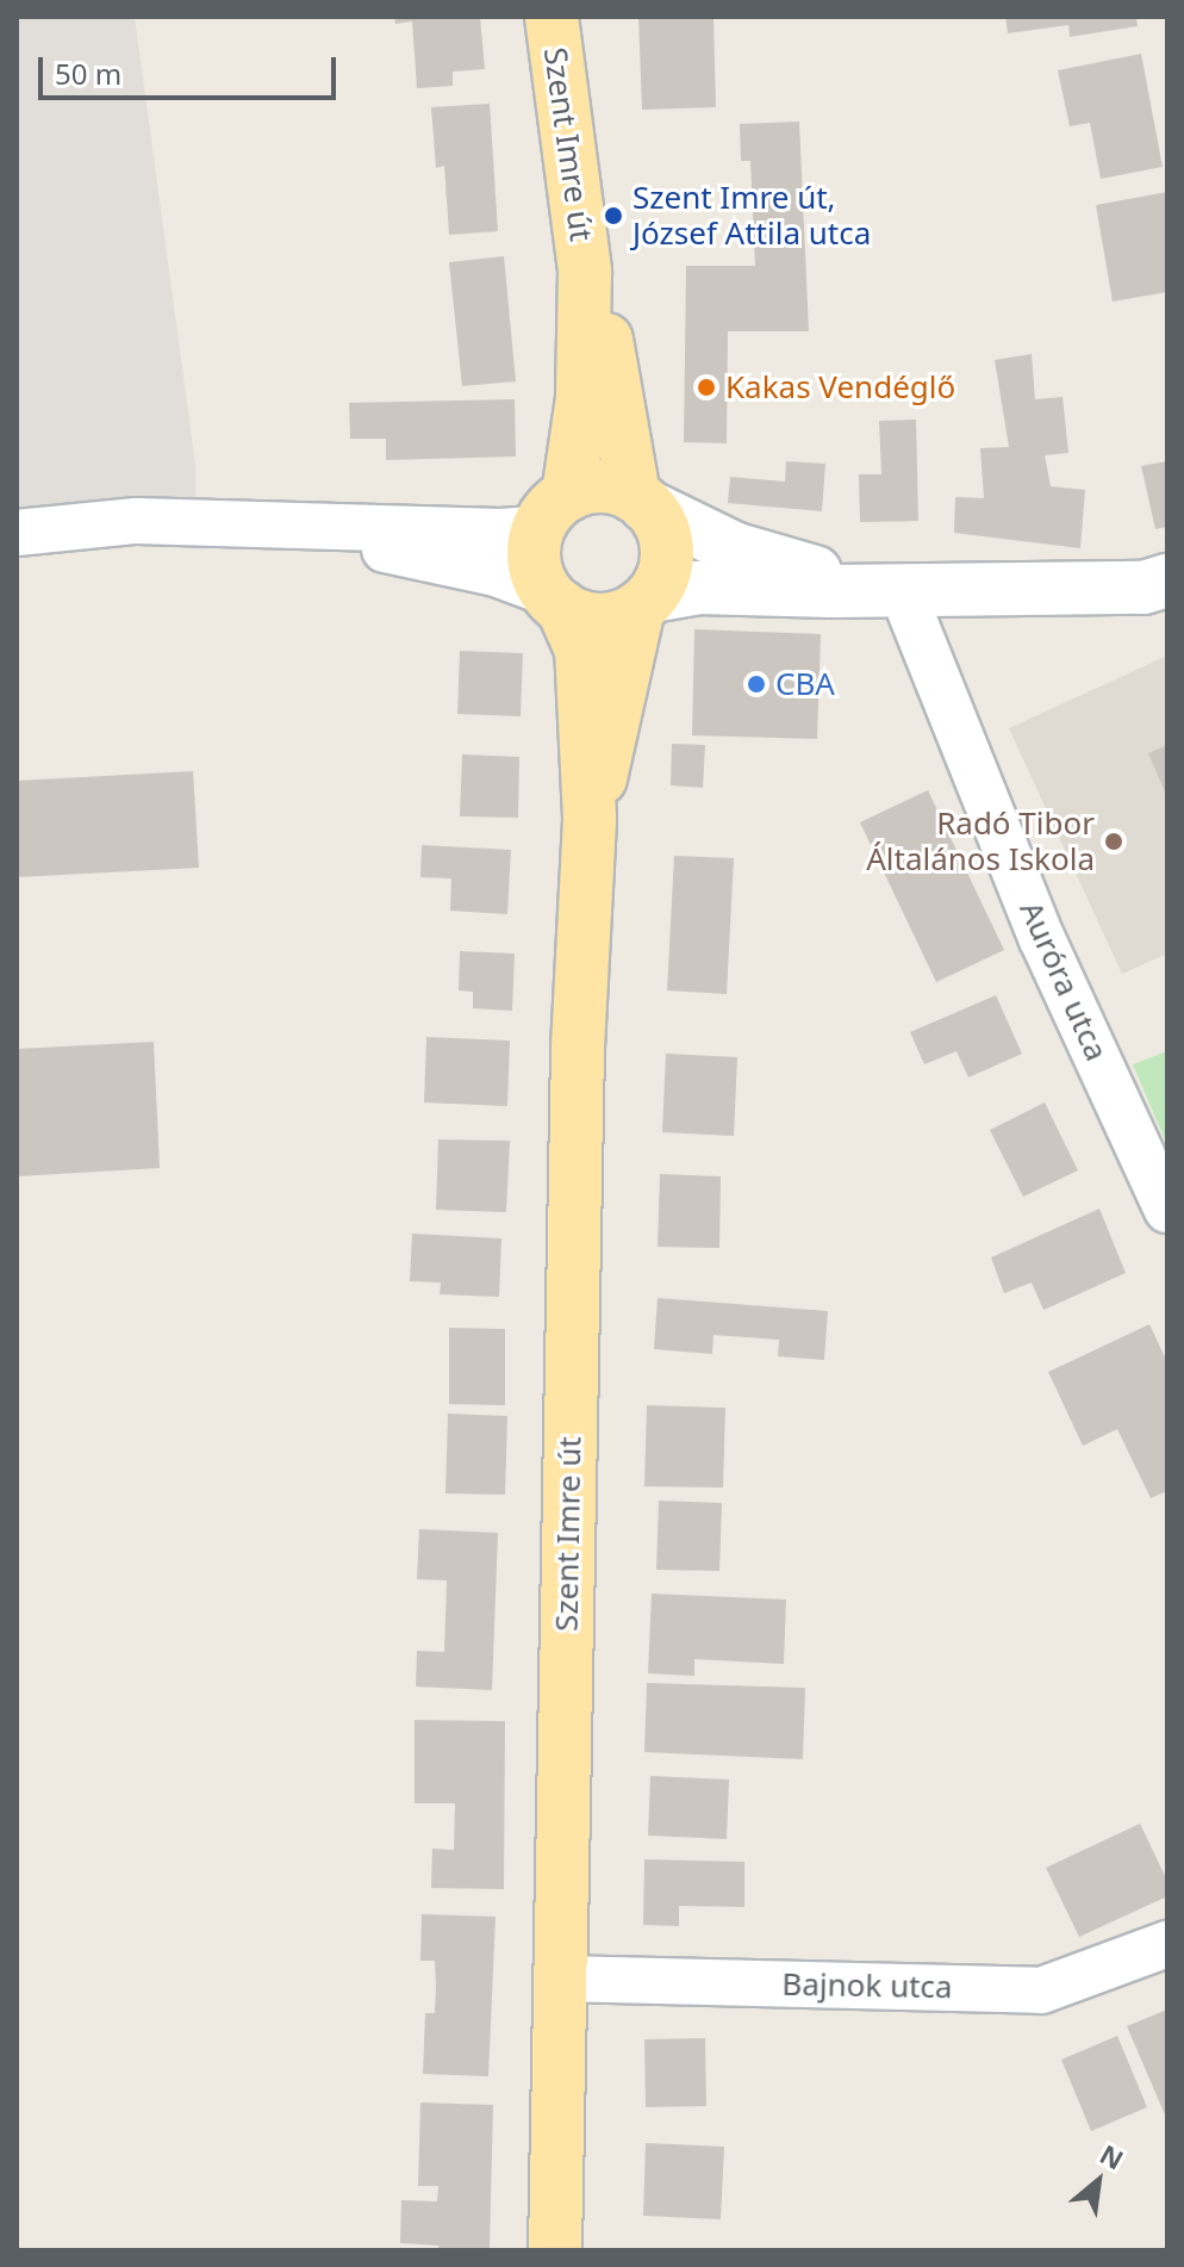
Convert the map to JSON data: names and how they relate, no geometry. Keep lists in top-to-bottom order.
{
  "streets": {
    "main road": ["Szent Imre út"],
    "street": ["Auróra utca", "Bajnok utca"]
  },
  "crossings": [
    ["Szent Imre út", "Bajnok utca"]
  ],
  "places": [
    "Szent Imre út, József Attila utca",
    "Kakas Vendéglő",
    "CBA",
    "Radó Tibor Általános Iskola"
  ],
  "scale_bar": "50 m",
  "north": "top right"
}
